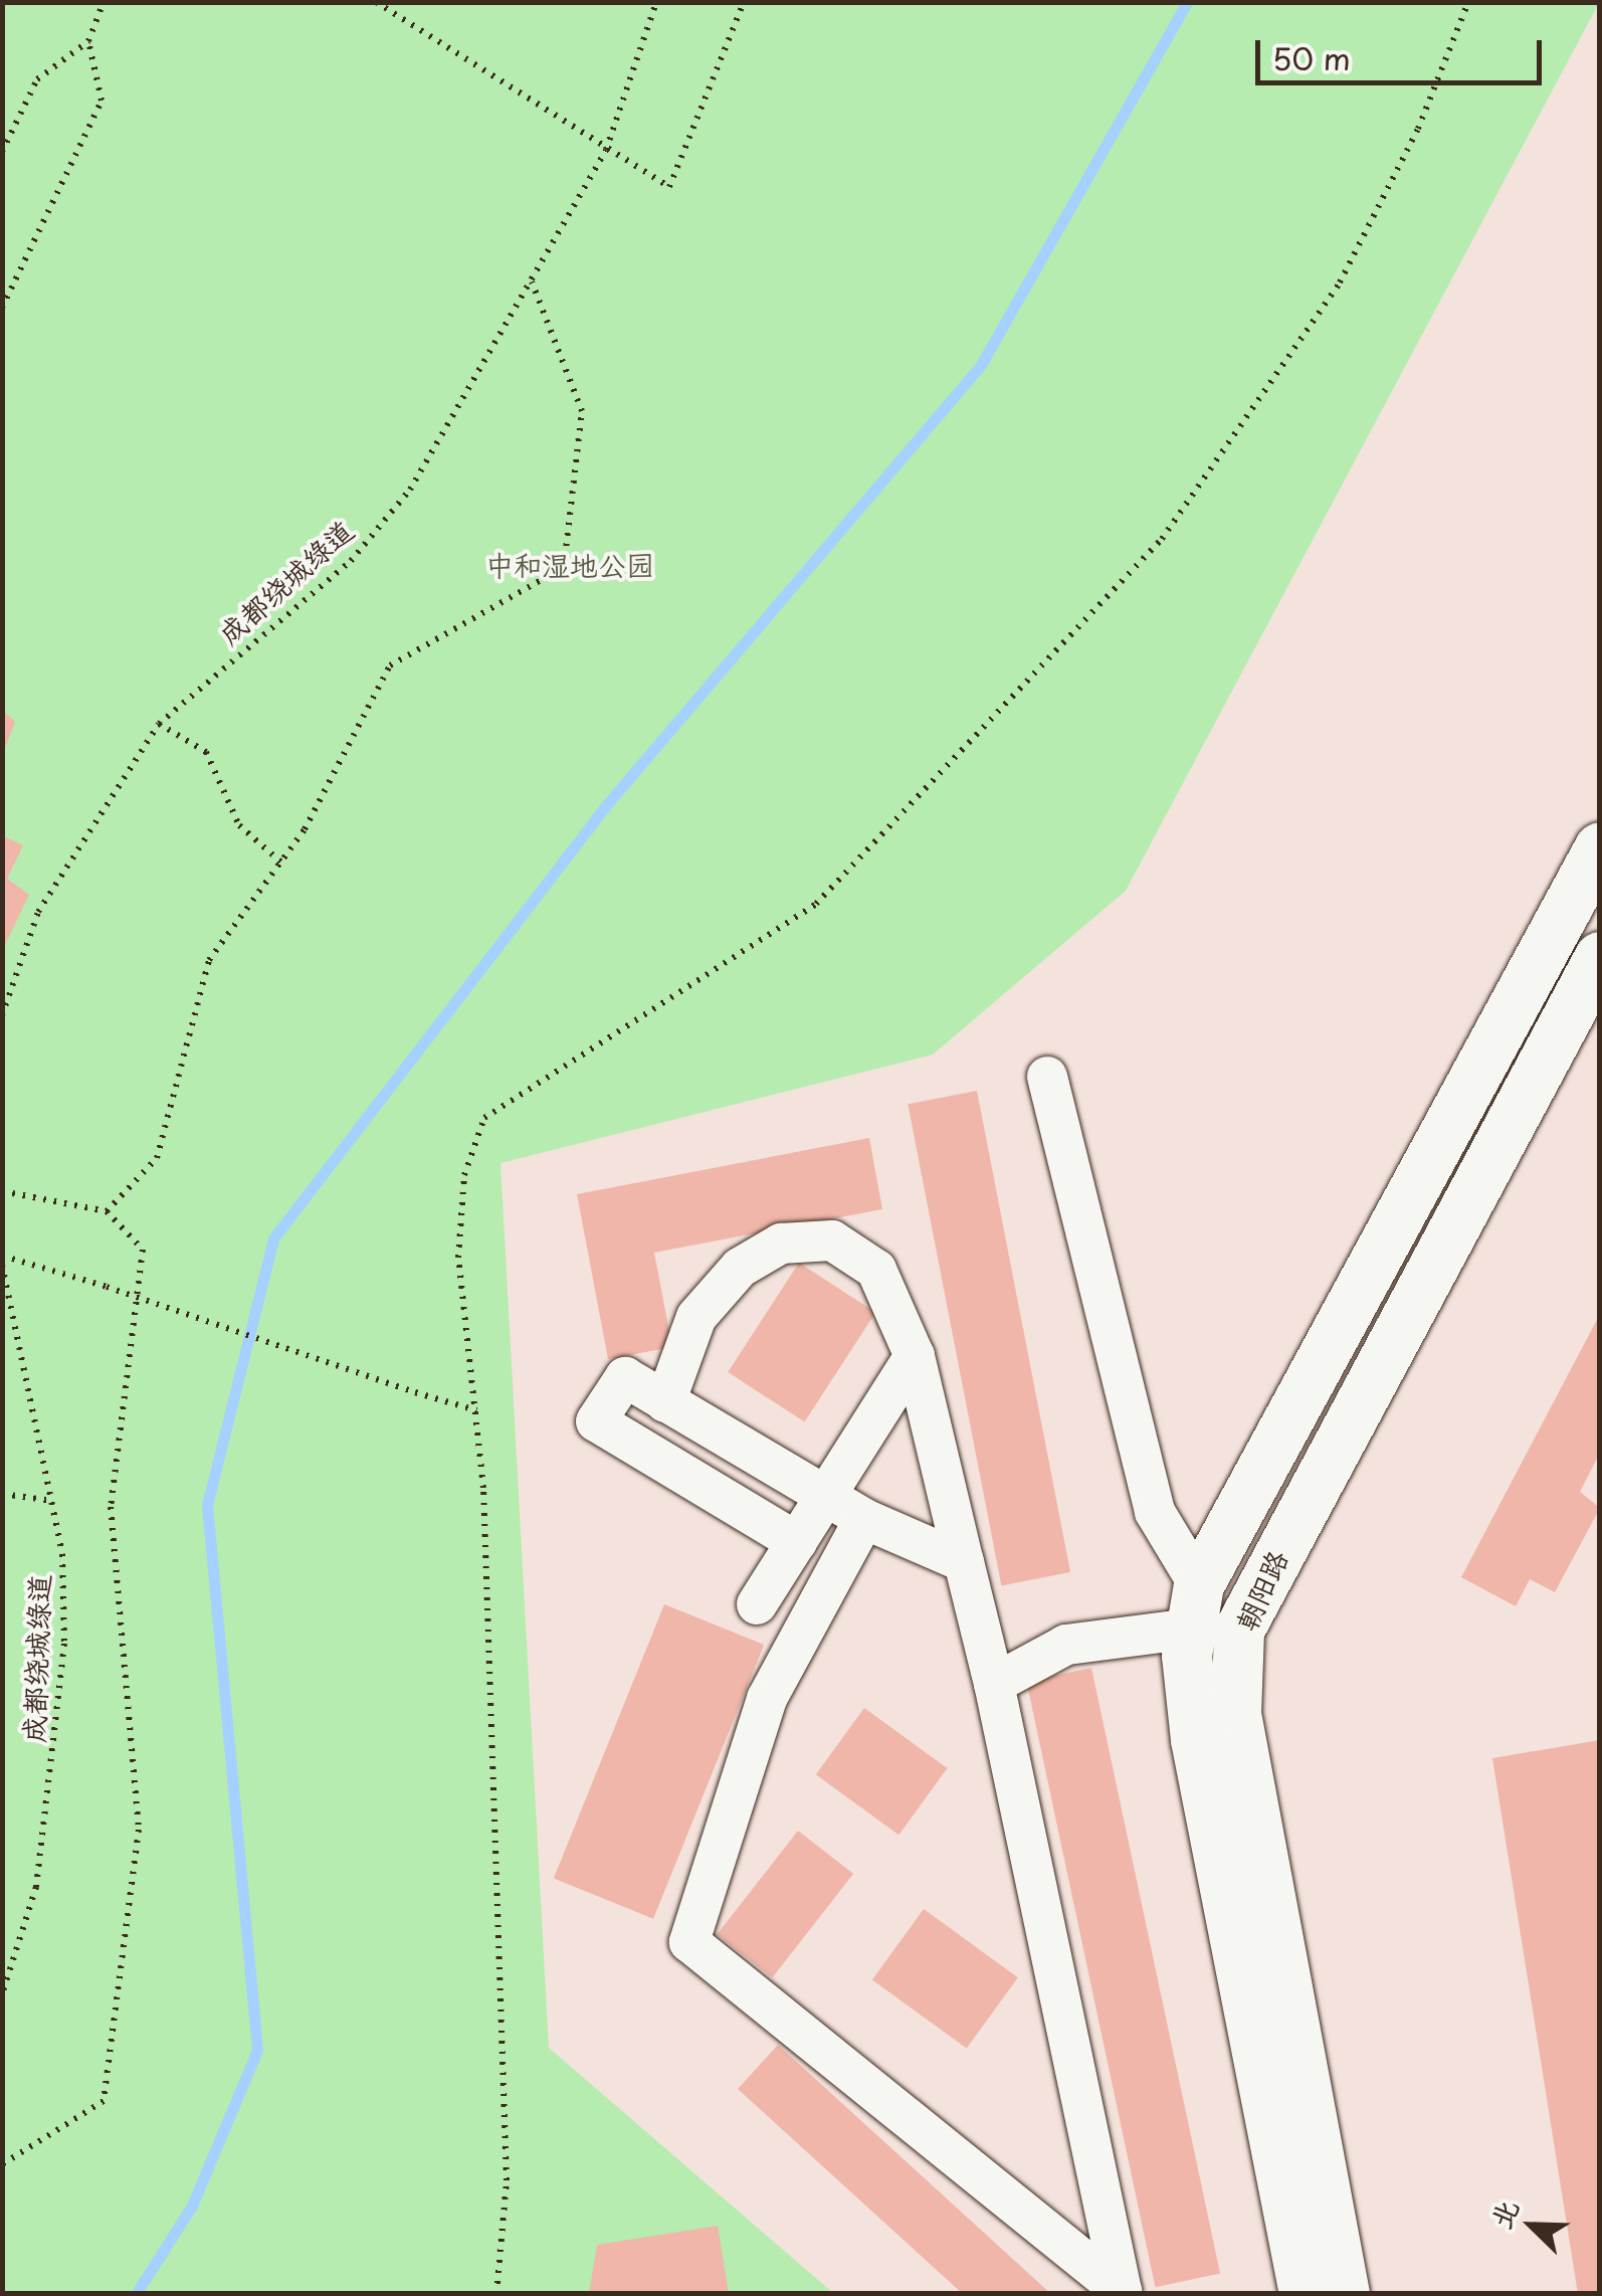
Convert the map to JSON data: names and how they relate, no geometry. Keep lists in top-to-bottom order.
{
  "streets": {
    "main road": ["朝阳路"],
    "path": ["成都绕城绿道"]
  },
  "parks": ["中和湿地公园"],
  "scale_bar": "50 m",
  "north": "top left"
}
